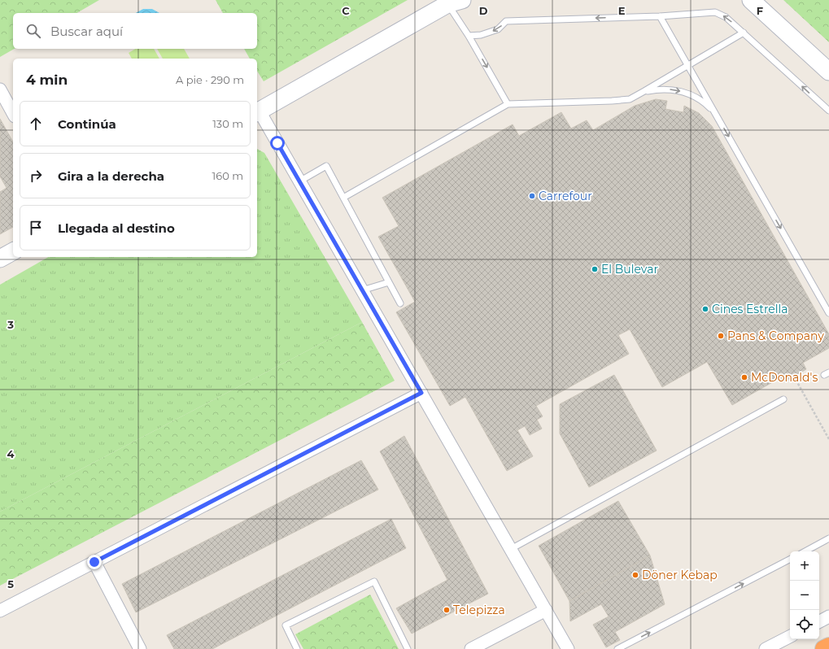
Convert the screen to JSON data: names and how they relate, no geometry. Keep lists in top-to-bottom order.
{
  "places": [
    "Carrefour",
    "El Bulevar",
    "Cines Estrella",
    "Pans & Company",
    "McDonald's",
    "Döner Kebap",
    "Telepizza"
  ],
  "page": {
    "search": "Buscar aquí",
    "heading": ["4 min", "A pie · 290 m"],
    "list": [
      ["Continúa", "130 m"],
      ["Gira a la derecha", "160 m"],
      "Llegada al destino"
    ],
    "map_buttons": ["+", "−"]
  },
  "grid": {
    "columns": [
      "C",
      "D",
      "E",
      "F"
    ],
    "rows": ["3", "4", "5"]
  }
}
